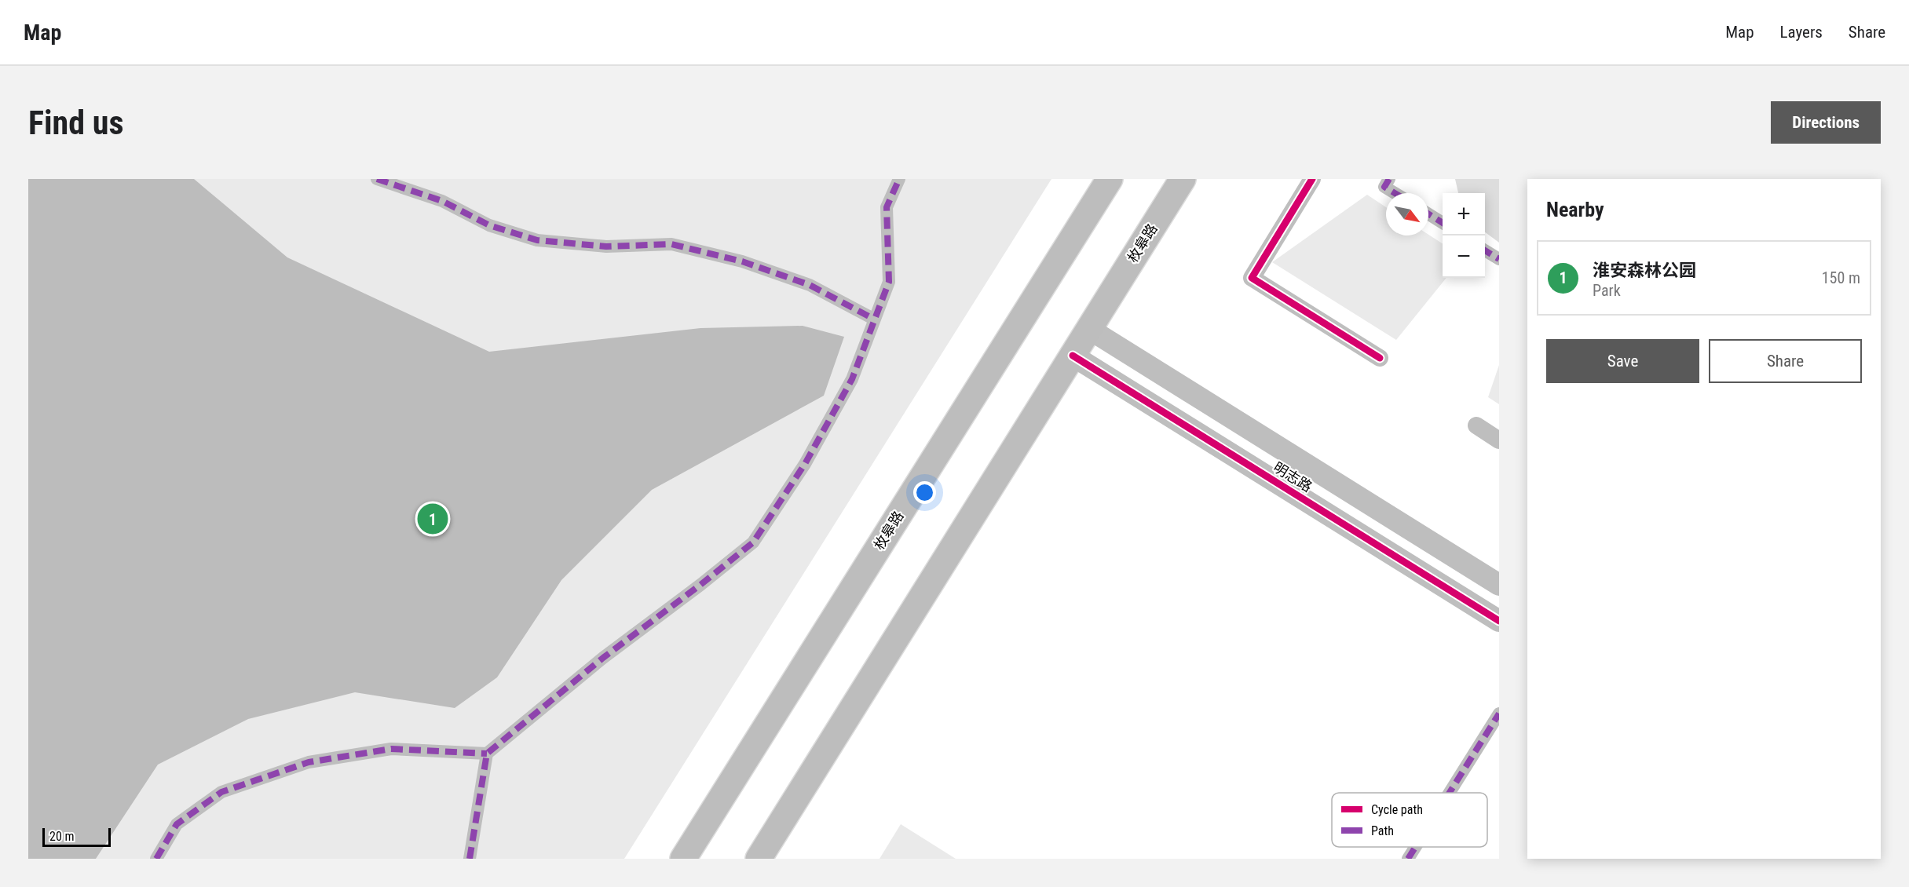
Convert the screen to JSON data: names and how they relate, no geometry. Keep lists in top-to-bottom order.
{
  "streets": {
    "main road": ["枚皋路"],
    "street": ["明志路"]
  },
  "crossings": [
    ["枚皋路", "明志路"]
  ],
  "legend": ["Cycle path", "Path"],
  "scale_bar": "20 m",
  "north": "bottom right",
  "page": {
    "header": "Map",
    "nav": ["Map", "Layers", "Share"],
    "buttons": [
      "Directions",
      ["Save", "Share"]
    ],
    "title": "Find us",
    "heading": "Nearby",
    "map_buttons": ["+", "−"],
    "list": [
      {
        "mark": "1",
        "name": "淮安森林公园",
        "note": "Park",
        "value": "150 m"
      }
    ],
    "pins": "1",
    "scale": "20 m"
  }
}
